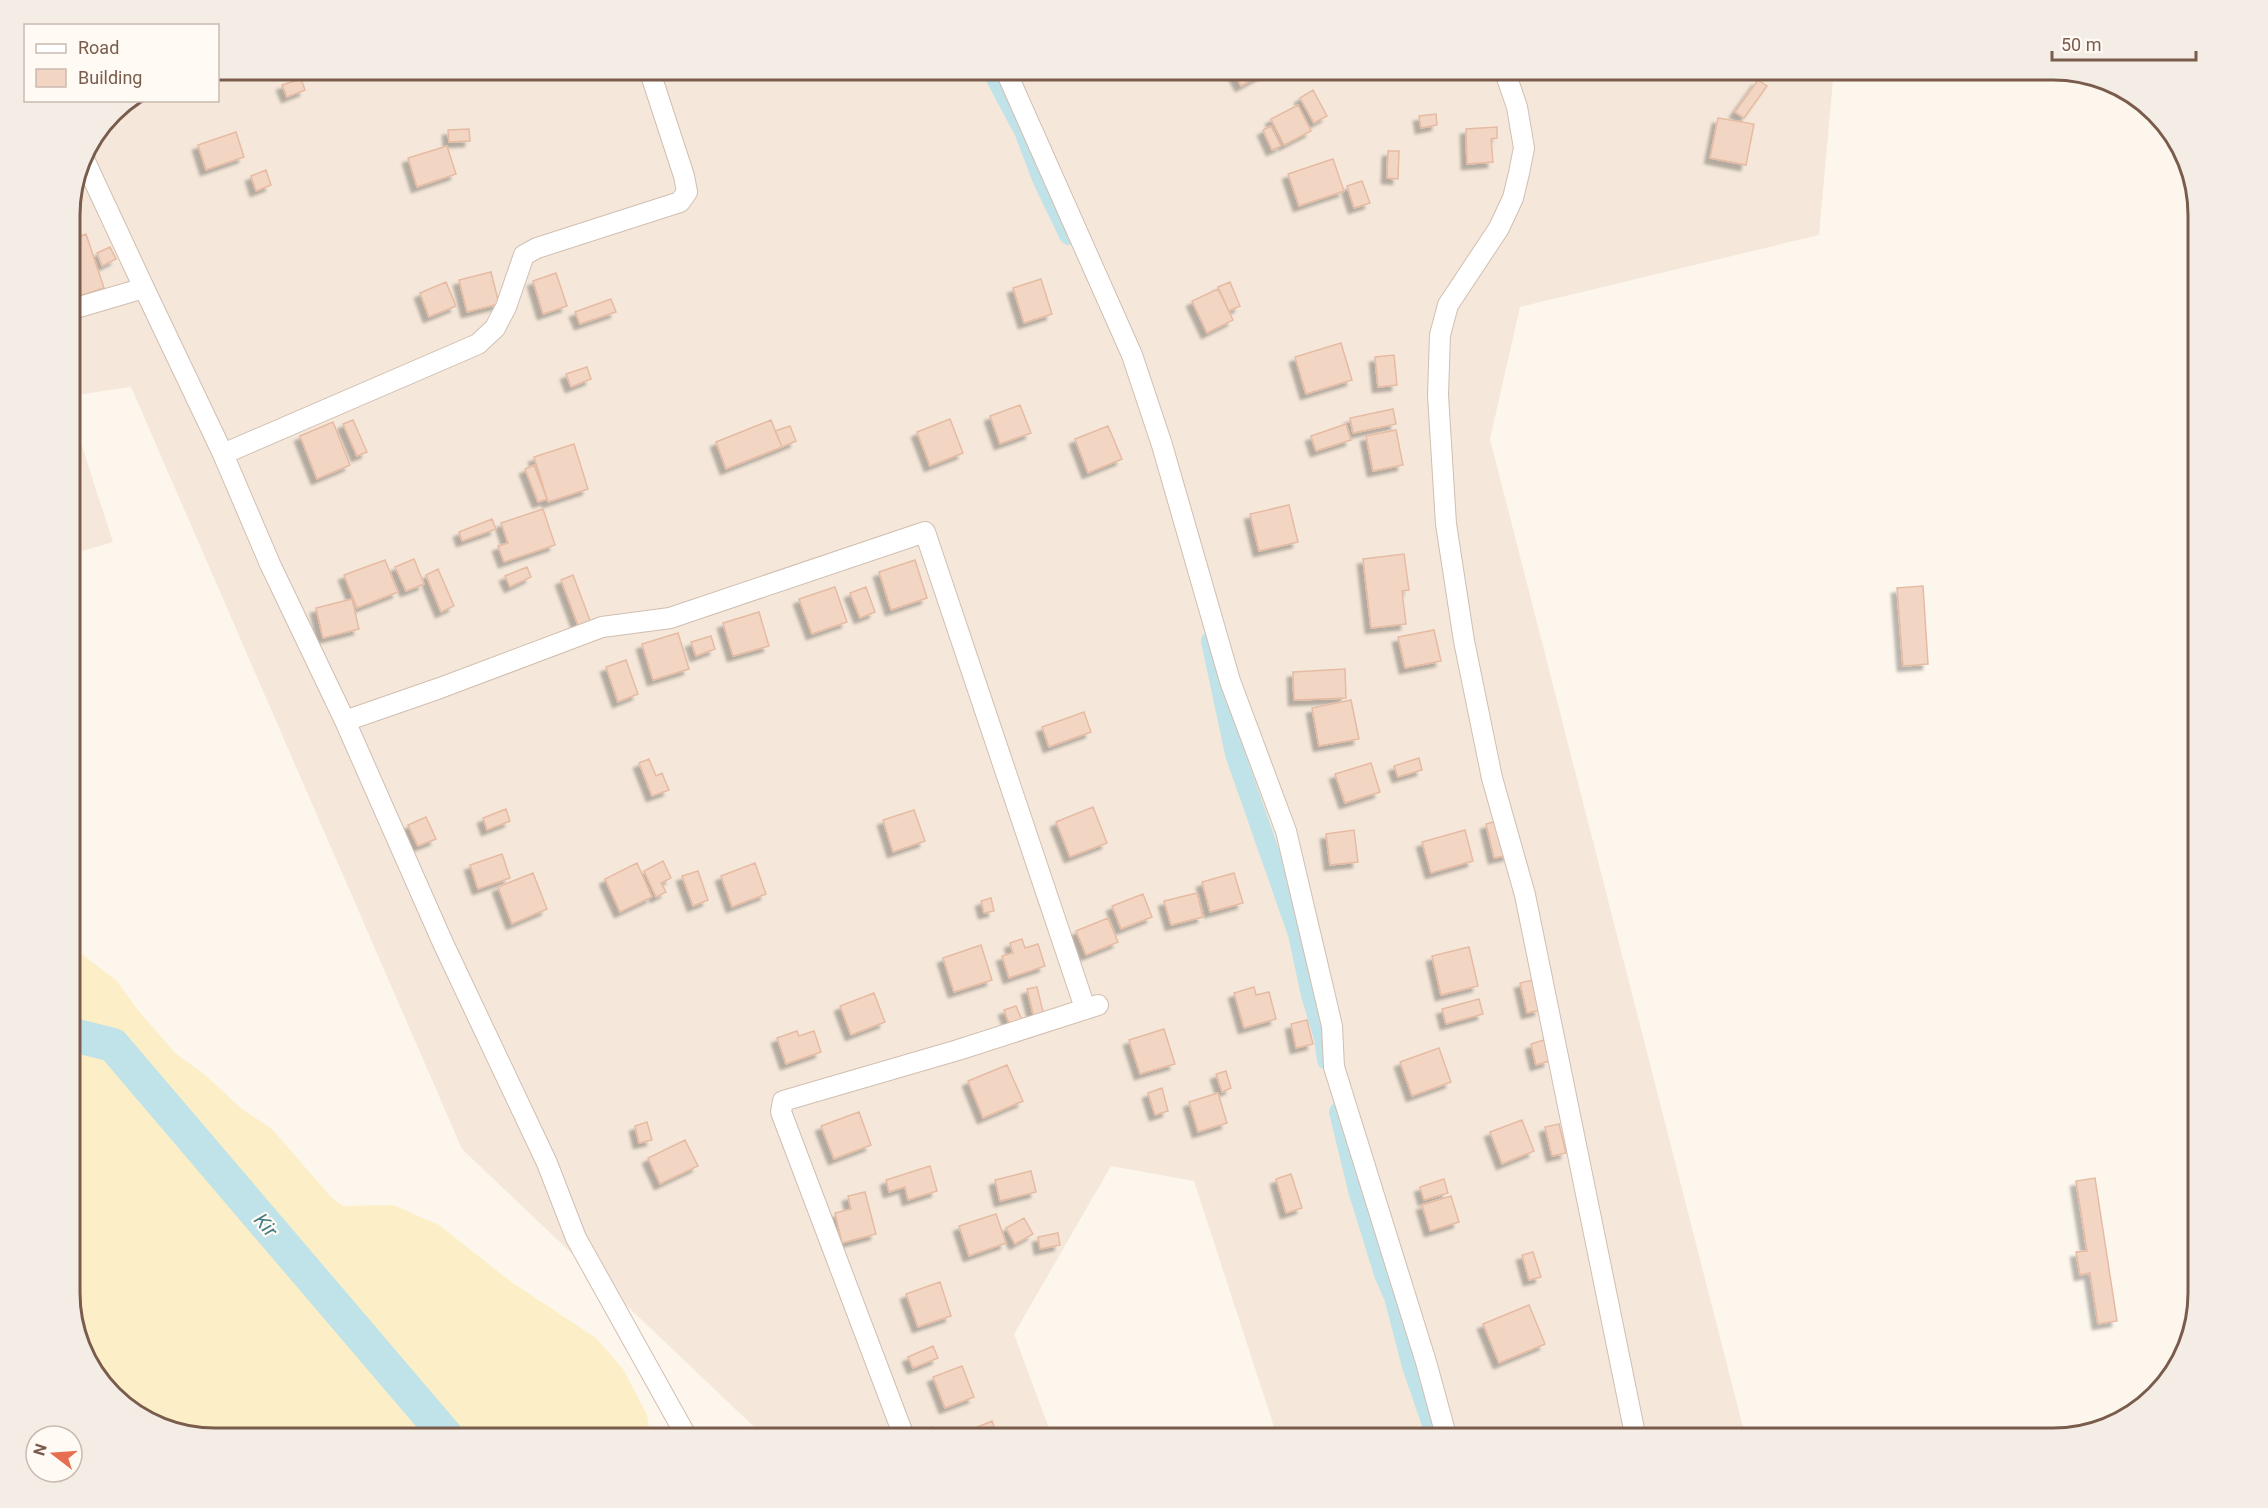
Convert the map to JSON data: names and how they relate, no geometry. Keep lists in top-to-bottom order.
{
  "water": ["Kir"],
  "legend": ["Road", "Building"],
  "scale_bar": "50 m",
  "north": "left"
}
